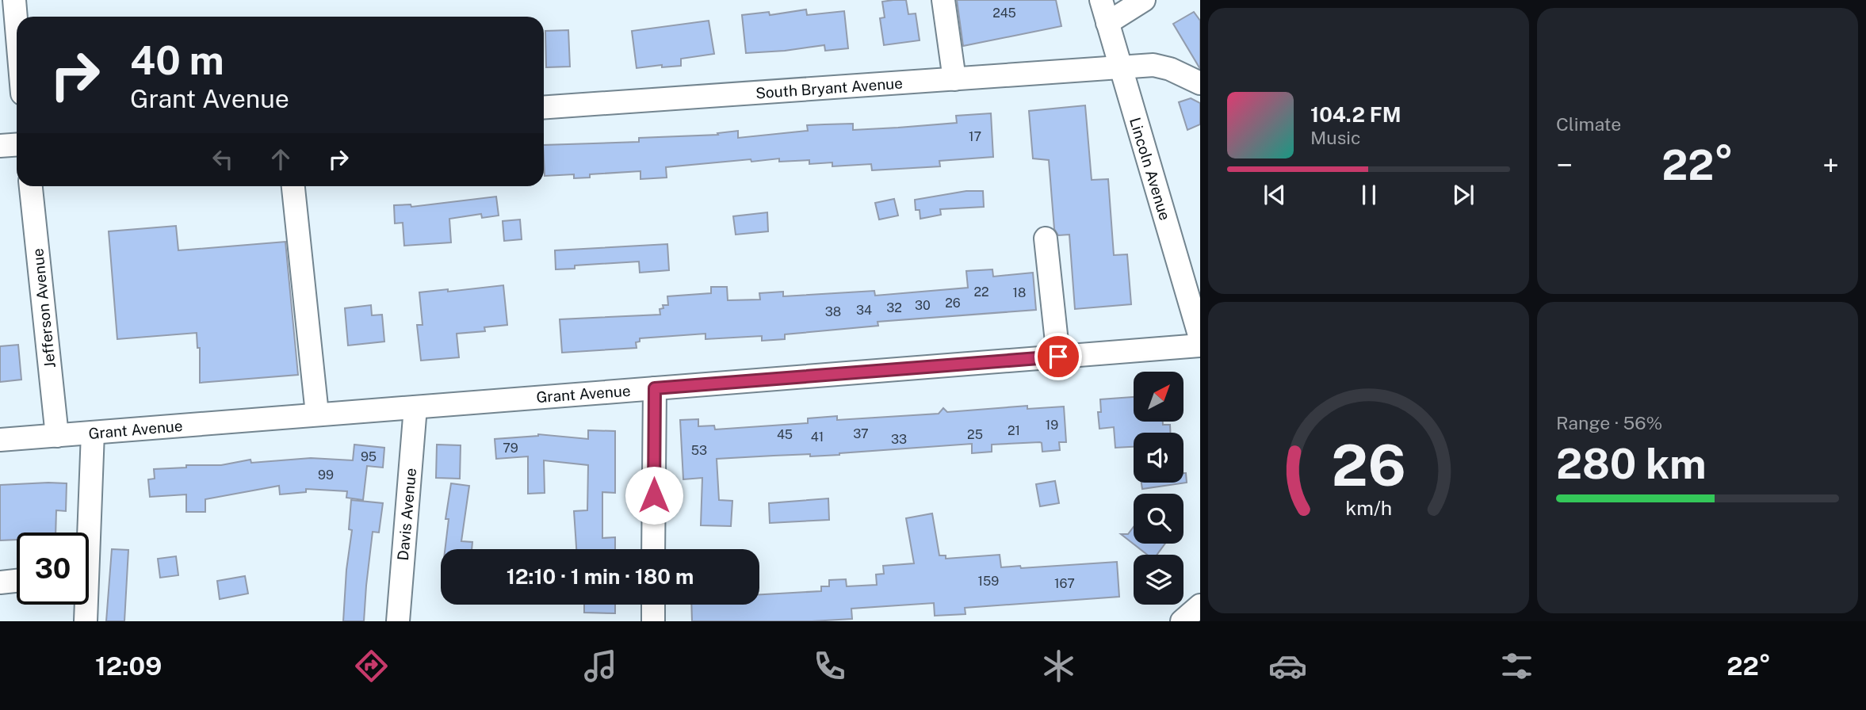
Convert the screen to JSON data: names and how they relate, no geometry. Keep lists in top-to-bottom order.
{
  "streets": {
    "street": [
      "South Bryant Avenue",
      "Lincoln Avenue",
      "Jefferson Avenue",
      "Grant Avenue",
      "Davis Avenue"
    ]
  },
  "crossings": [
    ["South Bryant Avenue", "Lincoln Avenue"],
    ["Jefferson Avenue", "Grant Avenue"],
    ["Grant Avenue", "Davis Avenue"]
  ],
  "house_numbers": [
    "245",
    "17",
    "22",
    "18",
    "26",
    "30",
    "32",
    "34",
    "38",
    "19",
    "21",
    "37",
    "45",
    "25",
    "41",
    "33",
    "79",
    "53",
    "95",
    "99",
    "159",
    "167"
  ],
  "north": "top right",
  "page": {
    "tile": [
      "Climate",
      ["Range · 56%", "280 km"]
    ],
    "turn": ["40 m", "Grant Avenue"],
    "song": ["104.2 FM", "Music"],
    "heat": ["−", "22°", "+"],
    "limit": "30",
    "trip": "12:10 · 1 min · 180 m",
    "tabs": ["12:09", "22°"],
    "gauge": ["26", "km/h"]
  }
}
